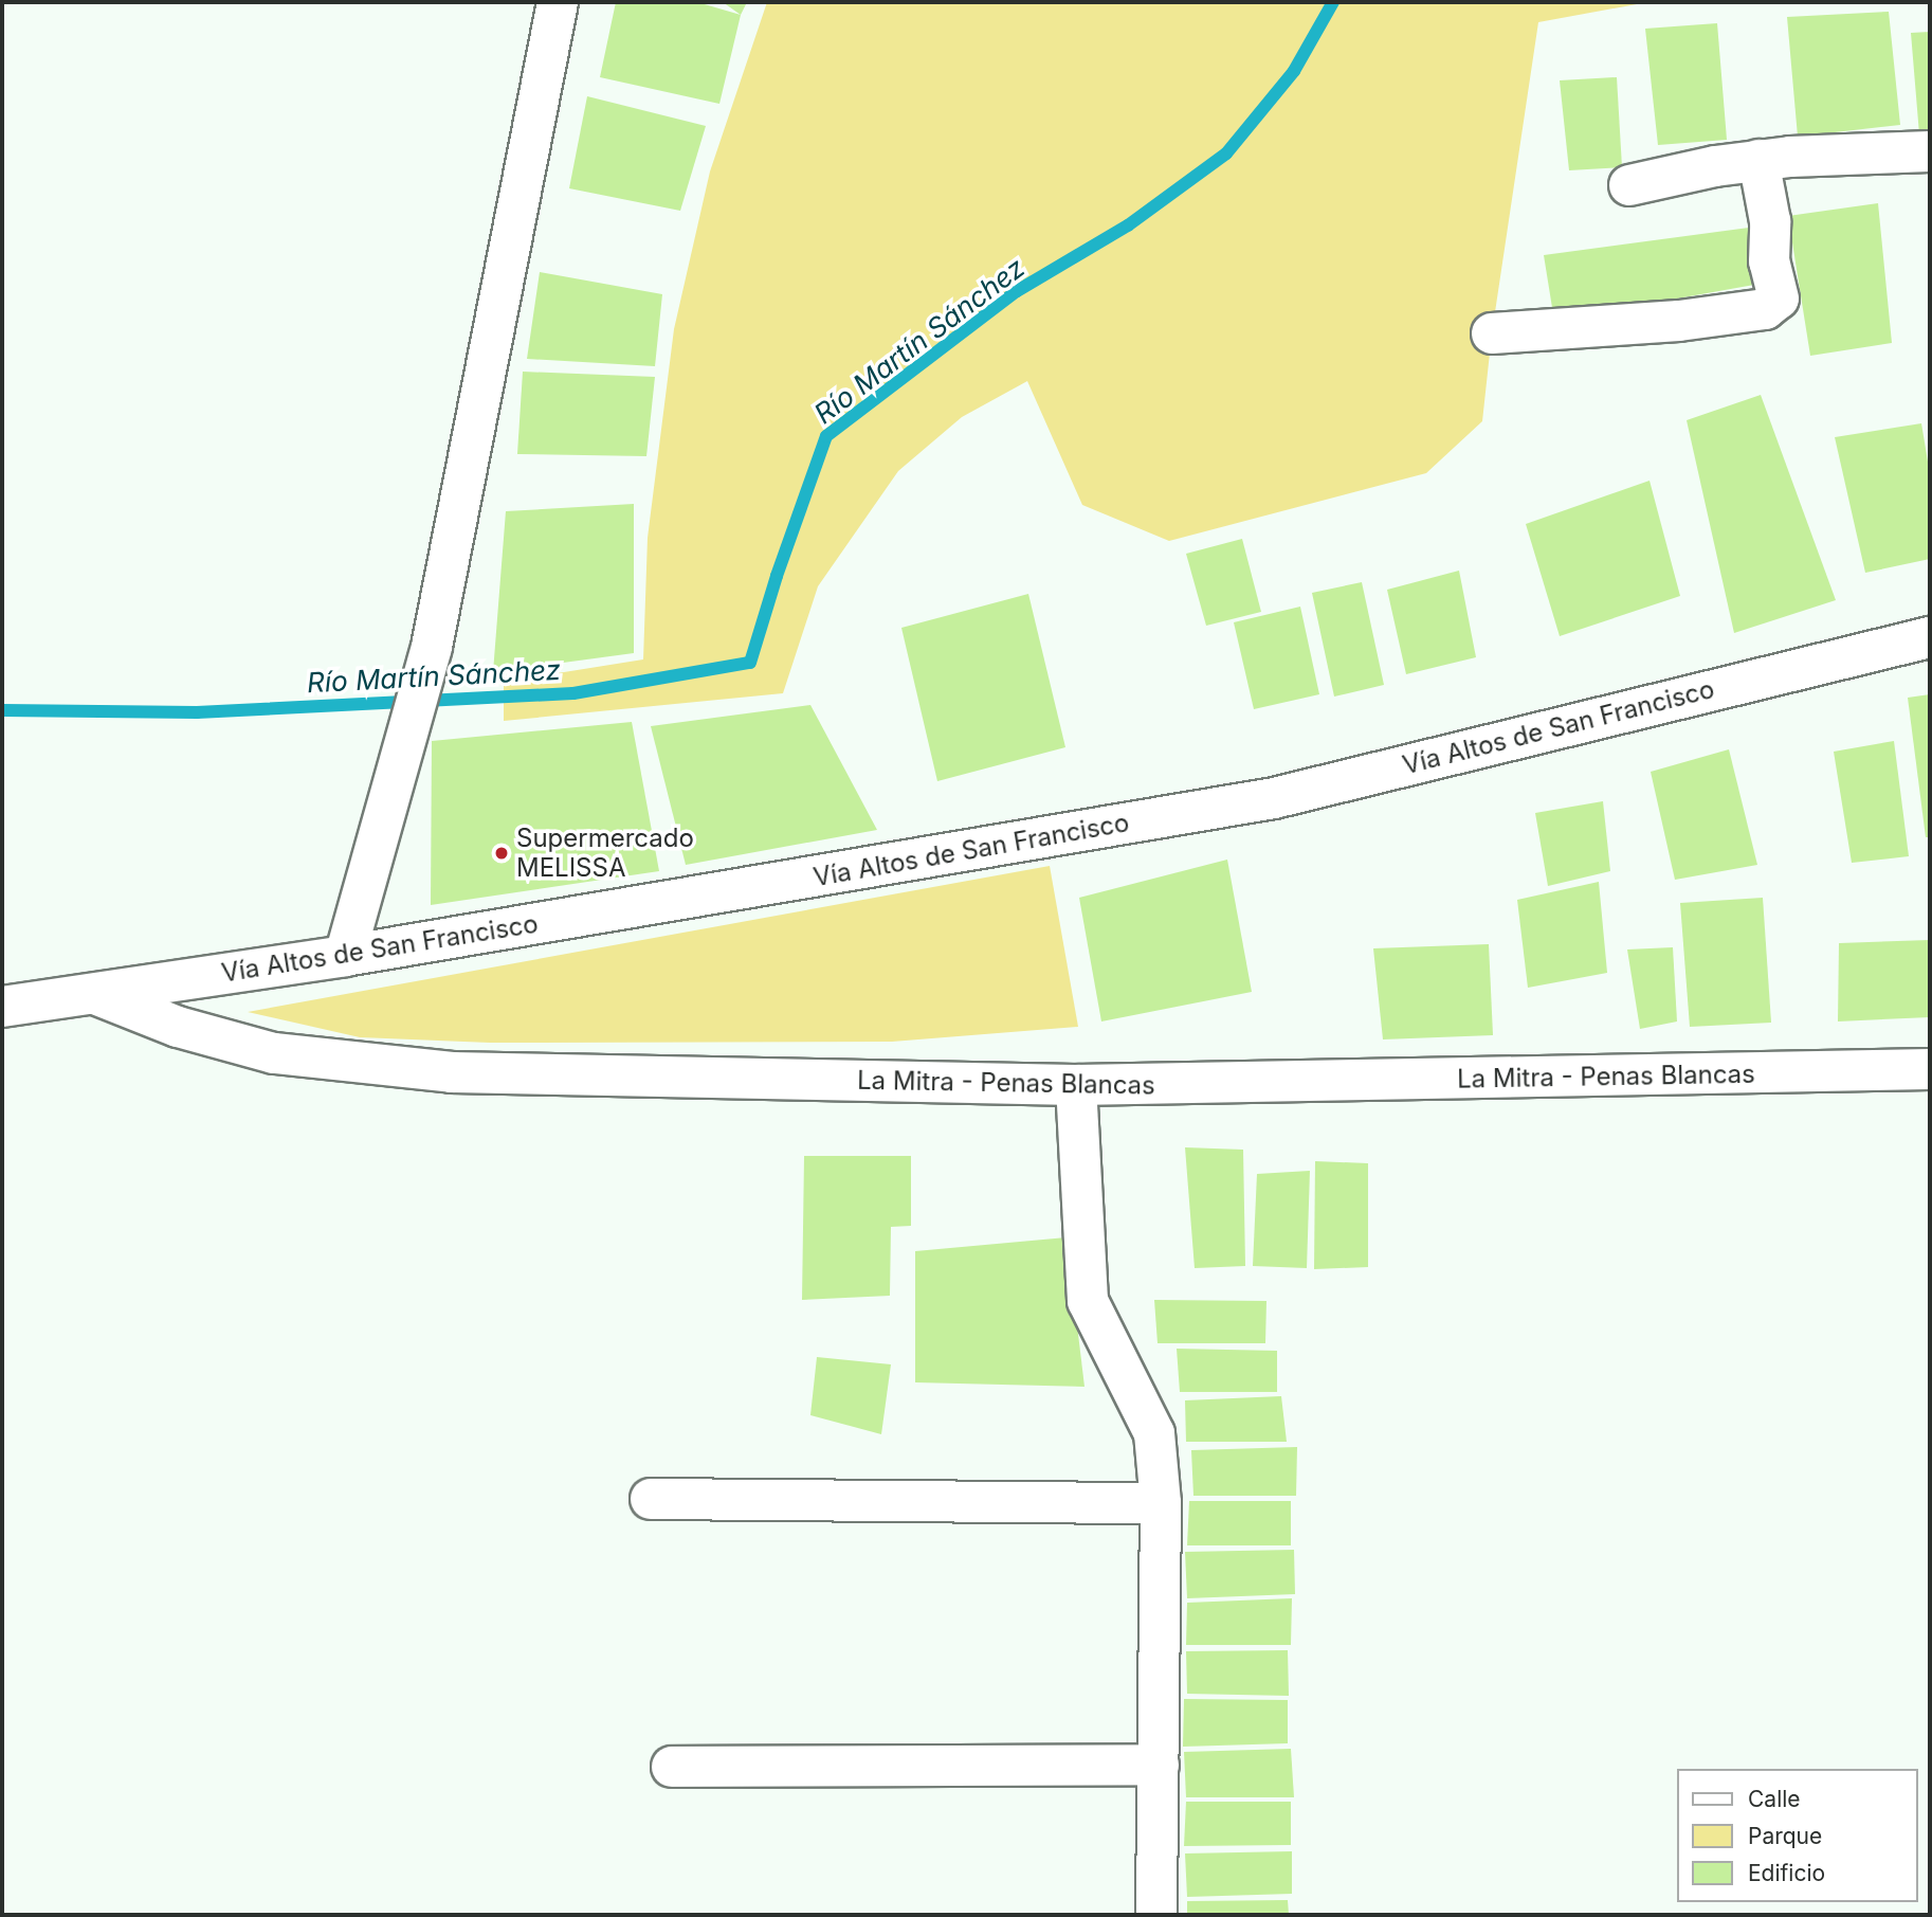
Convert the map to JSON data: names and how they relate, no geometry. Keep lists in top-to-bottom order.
{
  "streets": {
    "street": ["Vía Altos de San Francisco", "La Mitra - Penas Blancas"]
  },
  "crossings": [
    ["Vía Altos de San Francisco", "La Mitra - Penas Blancas"]
  ],
  "water": ["Río Martín Sánchez"],
  "places": ["Supermercado MELISSA"],
  "legend": ["Calle", "Parque", "Edificio"]
}
